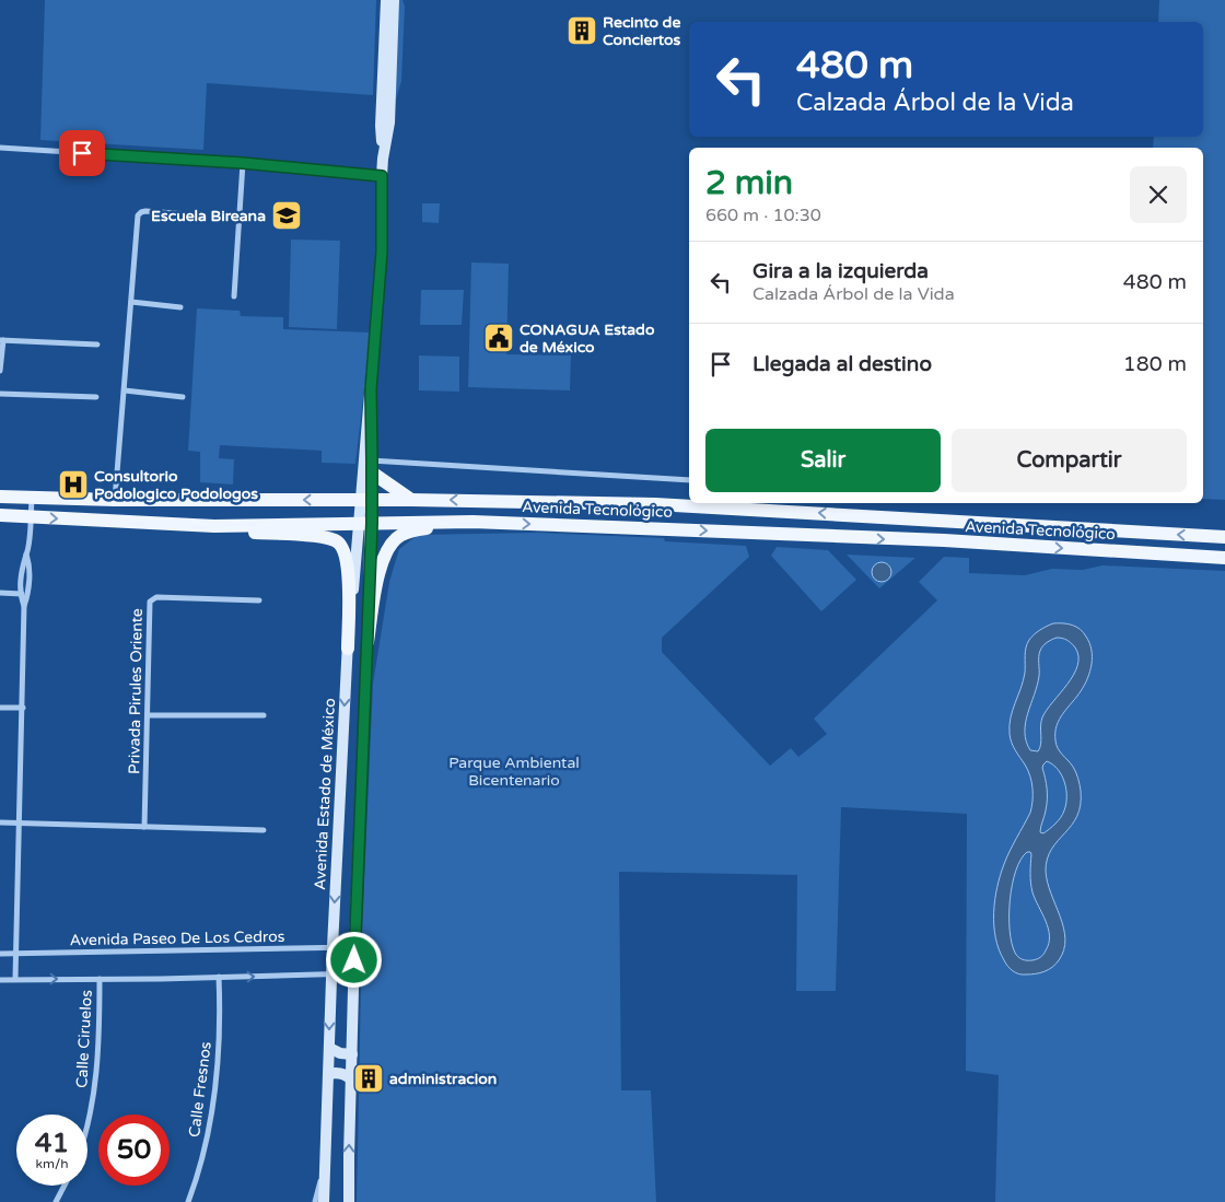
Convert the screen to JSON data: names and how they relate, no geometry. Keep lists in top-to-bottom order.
{
  "streets": {
    "main road": ["Avenida Tecnológico", "Avenida Estado de México"],
    "street": [
      "Privada Pirules Oriente",
      "Avenida Paseo De Los Cedros",
      "Calle Ciruelos",
      "Calle Fresnos"
    ]
  },
  "crossings": [
    ["Avenida Tecnológico", "Avenida Estado de México"],
    ["Avenida Estado de México", "Avenida Paseo De Los Cedros"]
  ],
  "parks": ["Parque Ambiental Bicentenario"],
  "places": {
    "building": ["Recinto de Conciertos", "administracion"],
    "school or university": ["Escuela Bireana"],
    "public building": ["CONAGUA Estado de México"],
    "hospital": ["Consultorio Podologico Podologos"]
  },
  "page": {
    "turn": ["480 m", "Calzada Árbol de la Vida"],
    "heading": ["2 min", "660 m · 10:30"],
    "list": [
      {
        "name": "Gira a la izquierda",
        "note": "Calzada Árbol de la Vida",
        "value": "480 m"
      },
      {
        "name": "Llegada al destino",
        "value": "180 m"
      }
    ],
    "buttons": ["Salir", "Compartir"],
    "speed": "41 km/h",
    "limit": "50"
  }
}
